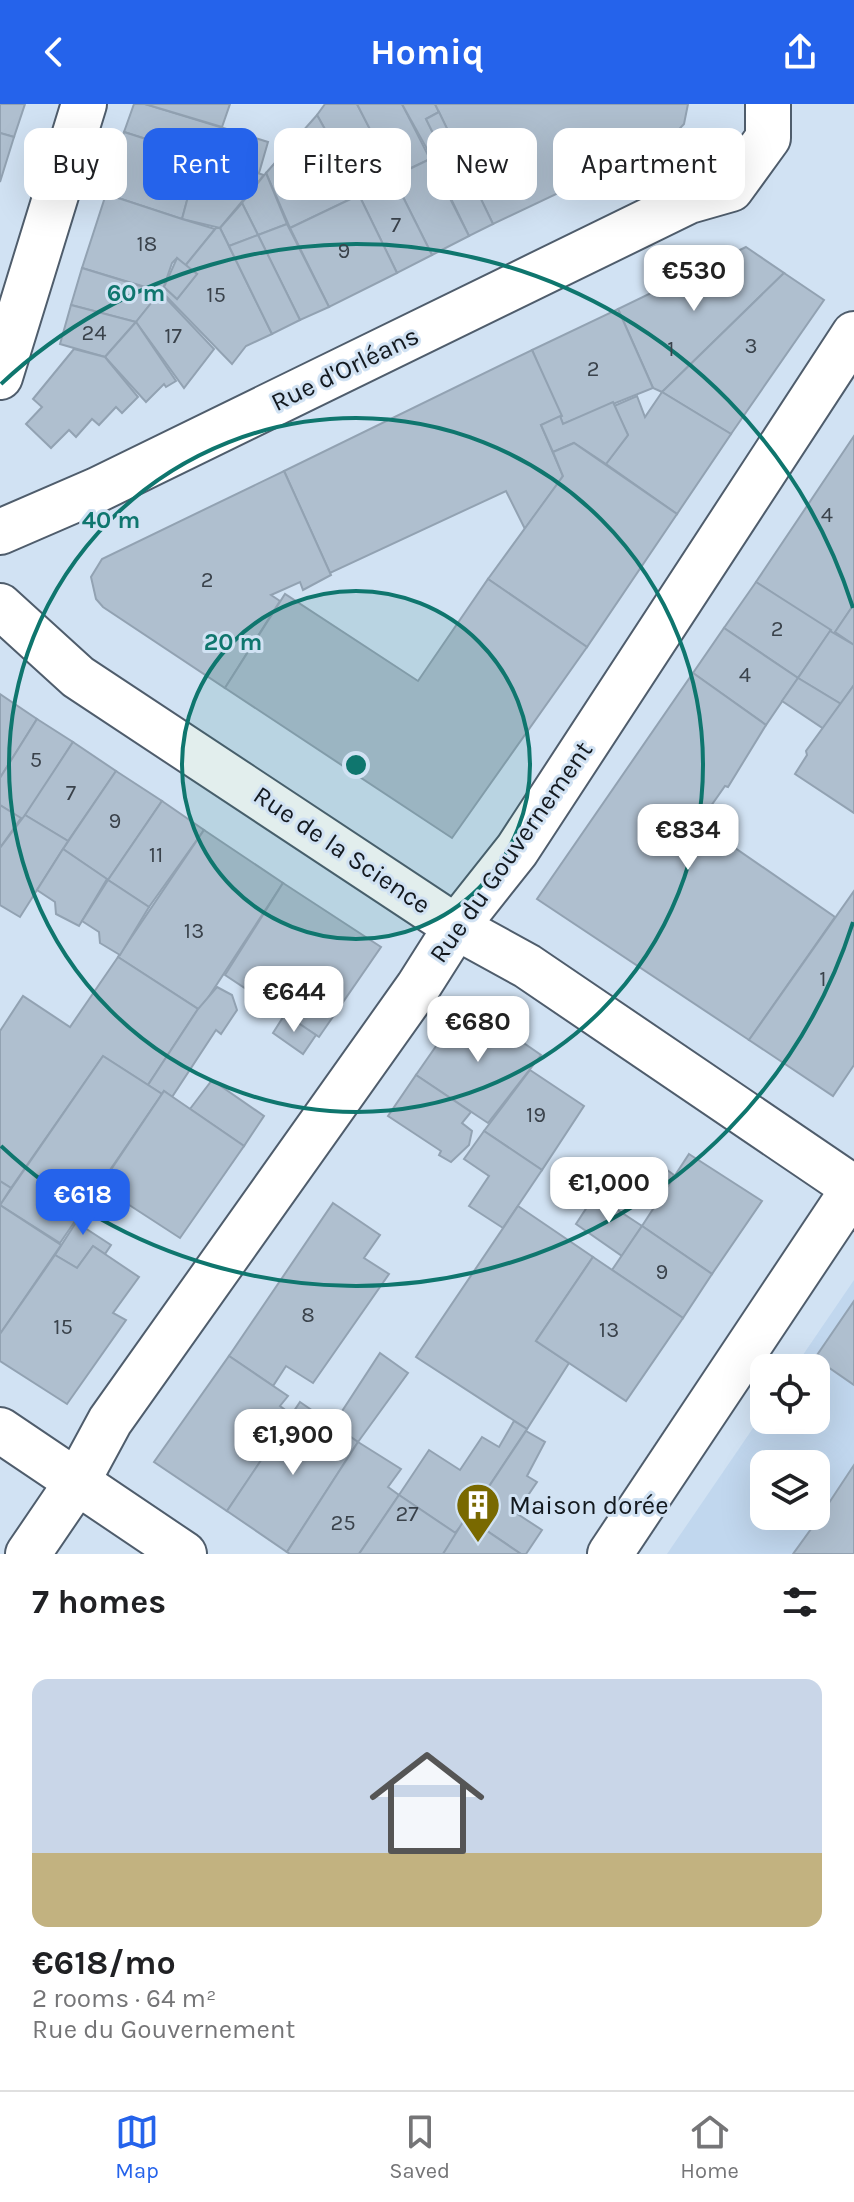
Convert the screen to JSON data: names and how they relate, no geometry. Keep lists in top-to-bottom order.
{
  "streets": {
    "street": ["Rue d'Orléans", "Rue de la Science", "Rue du Gouvernement"]
  },
  "crossings": [
    ["Rue de la Science", "Rue du Gouvernement"]
  ],
  "places": {
    "building": ["Maison dorée"]
  },
  "house_numbers": [
    "7",
    "18",
    "9",
    "15",
    "24",
    "17",
    "3",
    "1",
    "2",
    "4",
    "2",
    "2",
    "4",
    "5",
    "7",
    "9",
    "11",
    "13",
    "1",
    "19",
    "9",
    "8",
    "15",
    "13",
    "27",
    "25"
  ],
  "page": {
    "header": "Homiq",
    "chip": [
      "Buy",
      "Rent",
      "Filters",
      "New",
      "Apartment"
    ],
    "price": [
      "€530",
      "€834",
      "€644",
      "€680",
      "€1,000",
      "€618",
      "€1,900"
    ],
    "heading": "7 homes",
    "list": [
      {
        "name": "€618/mo",
        "note": "2 rooms · 64 m² · Rue du Gouvernement"
      }
    ],
    "tabs": ["Map", "Saved", "Home"]
  },
  "rings": ["60 m", "40 m", "20 m"]
}
